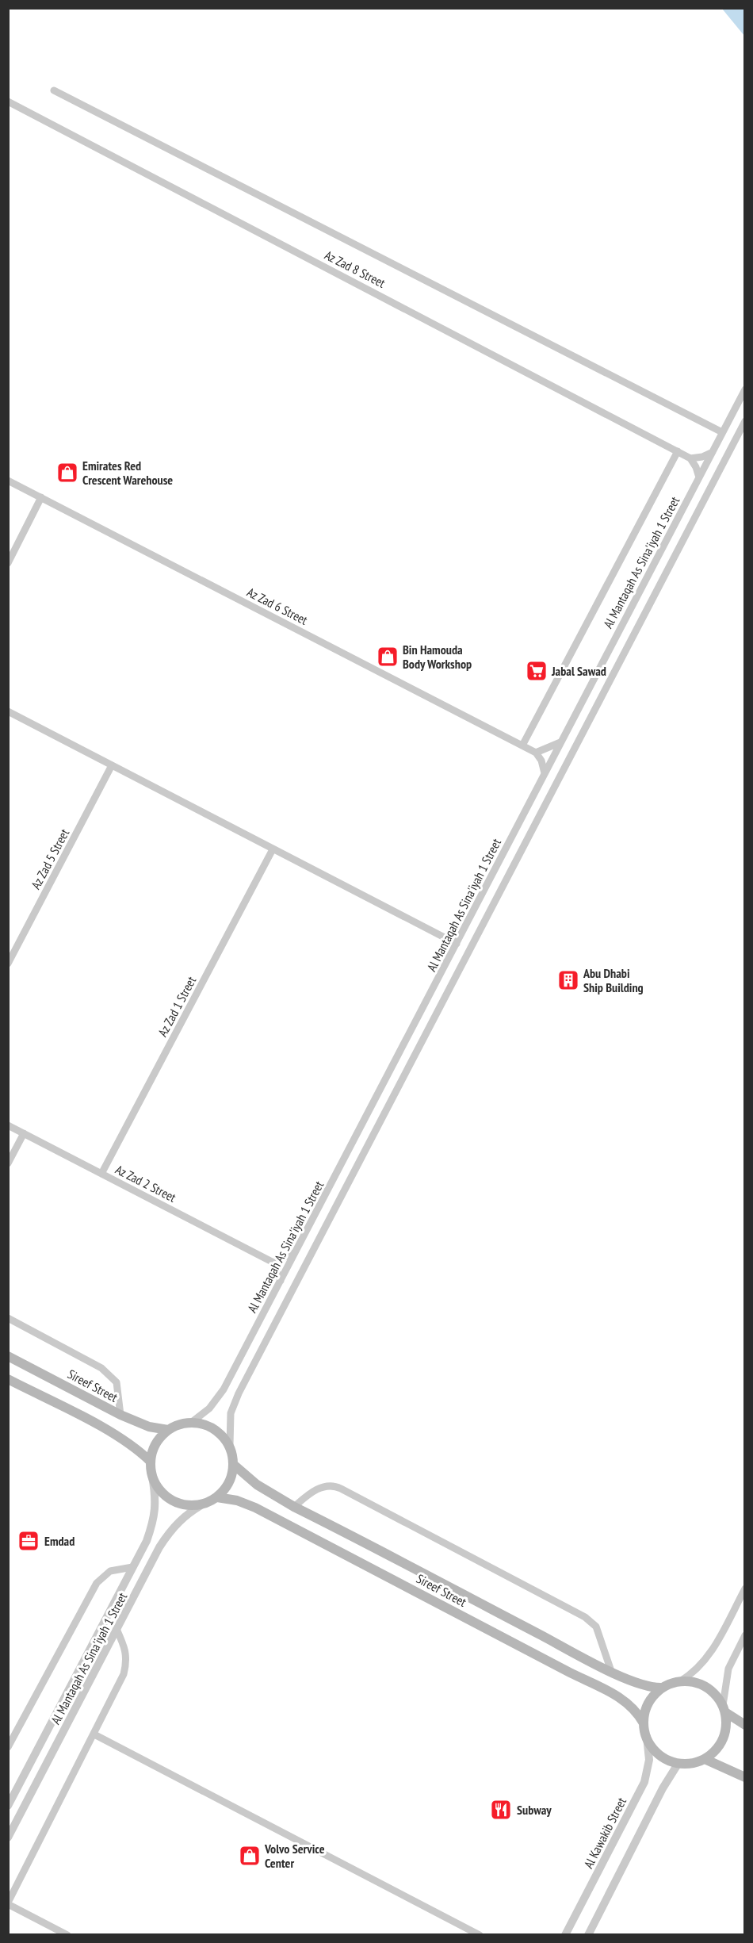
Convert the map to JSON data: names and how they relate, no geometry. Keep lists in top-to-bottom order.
{
  "streets": {
    "main road": ["Sireef Street"],
    "street": [
      "Az Zad 8 Street",
      "Al Mantaqah As Sina'iyah 1 Street",
      "Az Zad 6 Street",
      "Az Zad 5 Street",
      "Az Zad 1 Street",
      "Az Zad 2 Street",
      "Al Kawakib Street"
    ]
  },
  "crossings": [
    ["Az Zad 8 Street", "Al Mantaqah As Sina'iyah 1 Street"],
    ["Al Mantaqah As Sina'iyah 1 Street", "Sireef Street"],
    ["Az Zad 1 Street", "Az Zad 2 Street"],
    ["Sireef Street", "Al Kawakib Street"]
  ],
  "places": {
    "shop": ["Emirates Red Crescent Warehouse", "Bin Hamouda Body Workshop", "Volvo Service Center"],
    "supermarket": ["Jabal Sawad"],
    "building": ["Abu Dhabi Ship Building"],
    "office": ["Emdad"],
    "restaurant": ["Subway"]
  }
}
